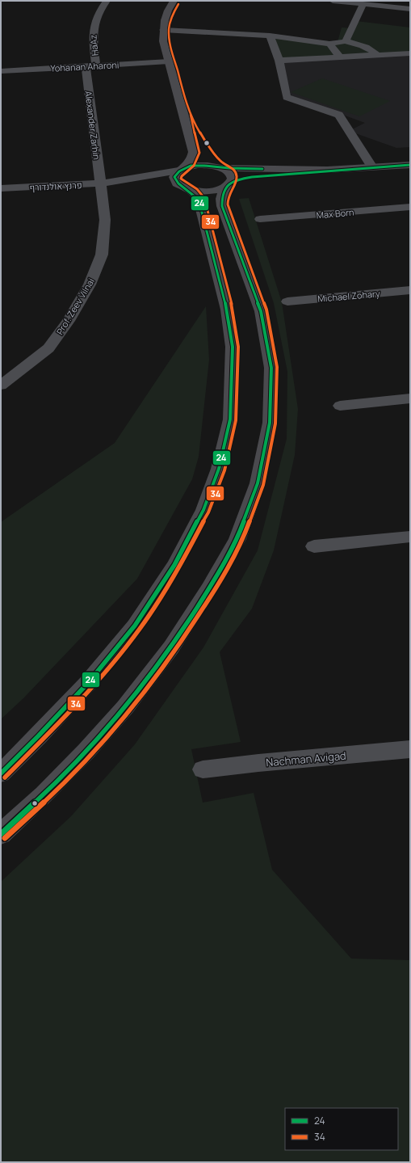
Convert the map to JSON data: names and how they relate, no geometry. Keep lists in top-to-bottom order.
{
  "streets": {
    "street": [
      "HaAz",
      "Yohanan Aharoni",
      "Alexander Zarhin",
      "פרנץ אולנדורף",
      "Max Born",
      "Michael Zohary",
      "Prof. Zeev Vilnai",
      "Nachman Avigad"
    ]
  },
  "crossings": [
    ["HaAz", "Yohanan Aharoni"],
    ["Yohanan Aharoni", "Alexander Zarhin"],
    ["Alexander Zarhin", "פרנץ אולנדורף"],
    ["Alexander Zarhin", "Prof. Zeev Vilnai"],
    ["פרנץ אולנדורף", "Prof. Zeev Vilnai"]
  ],
  "lines": ["transit line 34", "transit line 24"],
  "legend": ["24", "34"]
}
